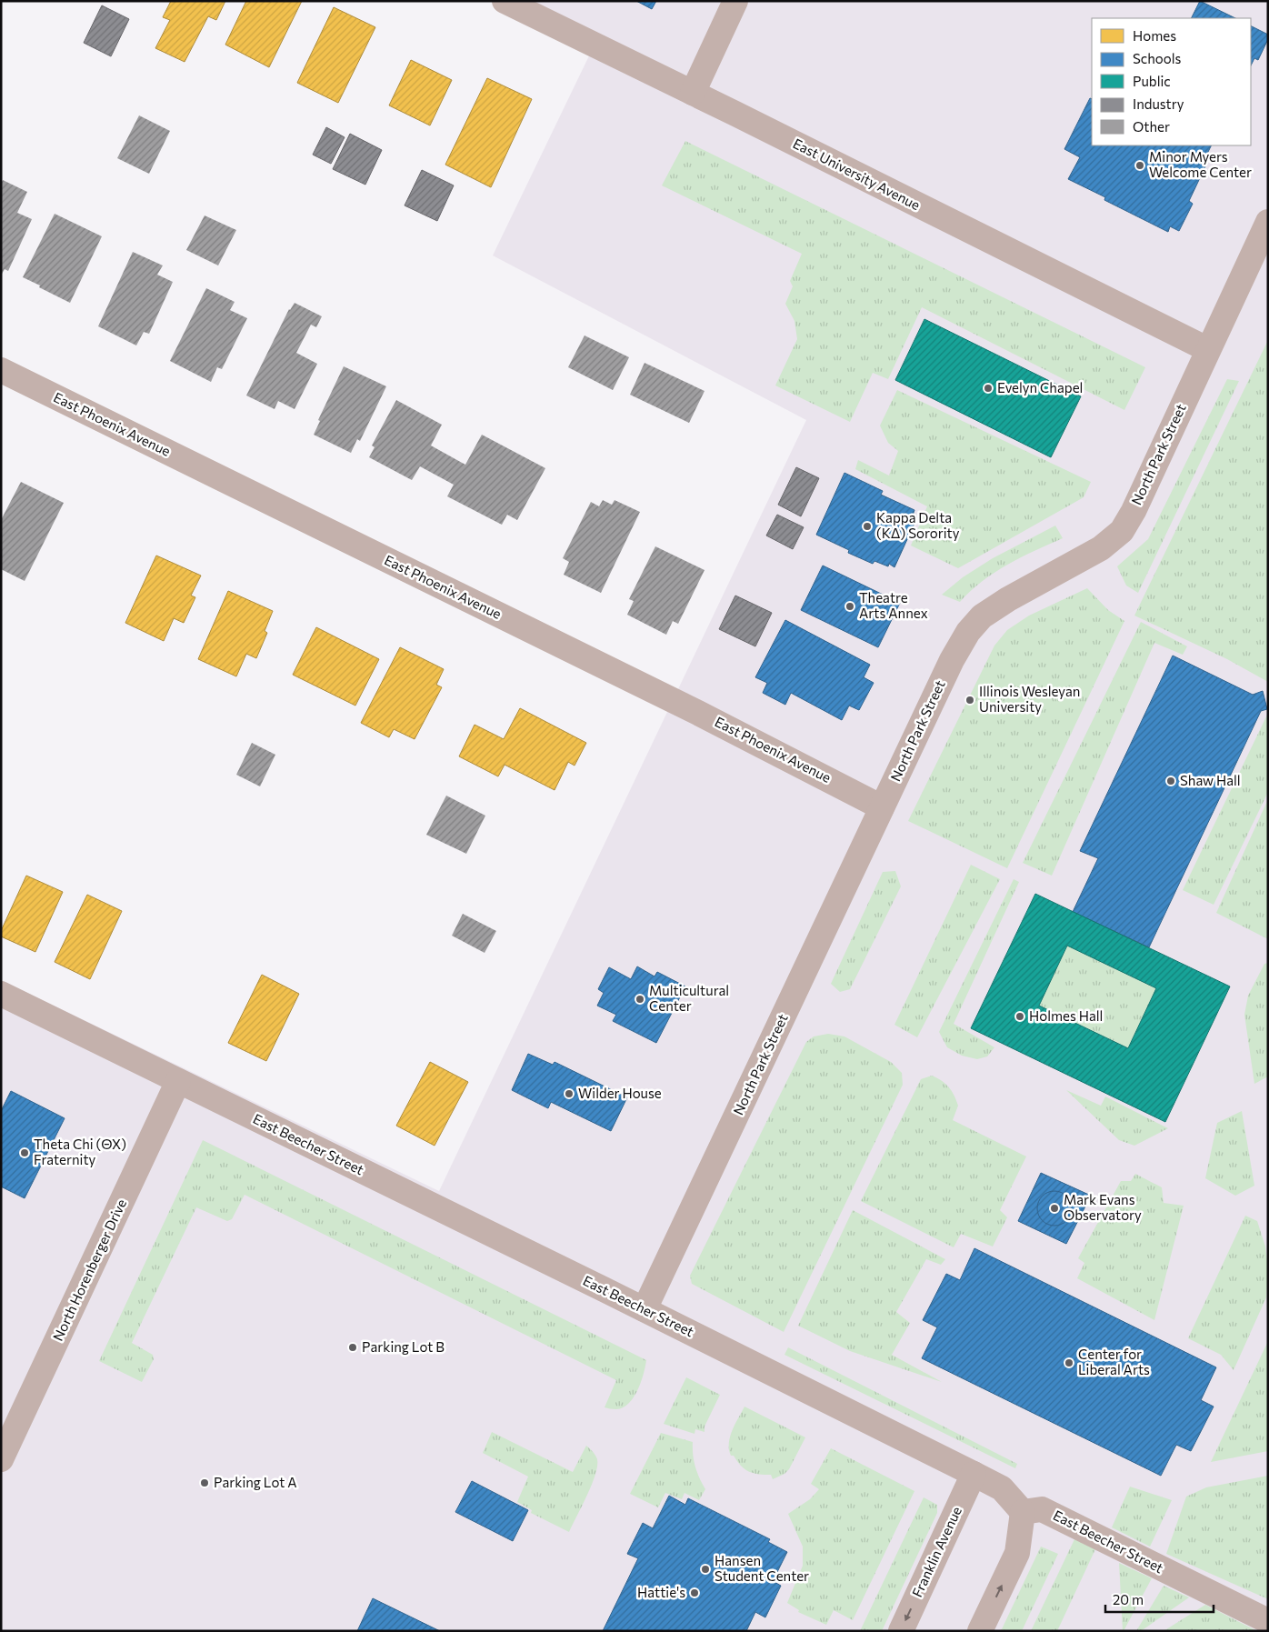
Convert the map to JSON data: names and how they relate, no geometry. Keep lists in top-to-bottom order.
{
  "streets": {
    "street": [
      "East University Avenue",
      "East Phoenix Avenue",
      "North Park Street",
      "East Beecher Street",
      "North Horenberger Drive",
      "Franklin Avenue"
    ]
  },
  "crossings": [
    ["East University Avenue", "North Park Street"],
    ["East Phoenix Avenue", "North Park Street"],
    ["North Park Street", "East Beecher Street"],
    ["East Beecher Street", "North Horenberger Drive"],
    ["East Beecher Street", "Franklin Avenue"]
  ],
  "places": [
    "Minor Myers Welcome Center",
    "Evelyn Chapel",
    "Kappa Delta (ΚΔ) Sorority",
    "Theatre Arts Annex",
    "Illinois Wesleyan University",
    "Shaw Hall",
    "Multicultural Center",
    "Holmes Hall",
    "Wilder House",
    "Theta Chi (ΘΧ) Fraternity",
    "Mark Evans Observatory",
    "Parking Lot B",
    "Center for Liberal Arts",
    "Parking Lot A",
    "Hansen Student Center",
    "Hattie's"
  ],
  "legend": [
    "Homes",
    "Schools",
    "Public",
    "Industry",
    "Other"
  ],
  "scale_bar": "20 m"
}
